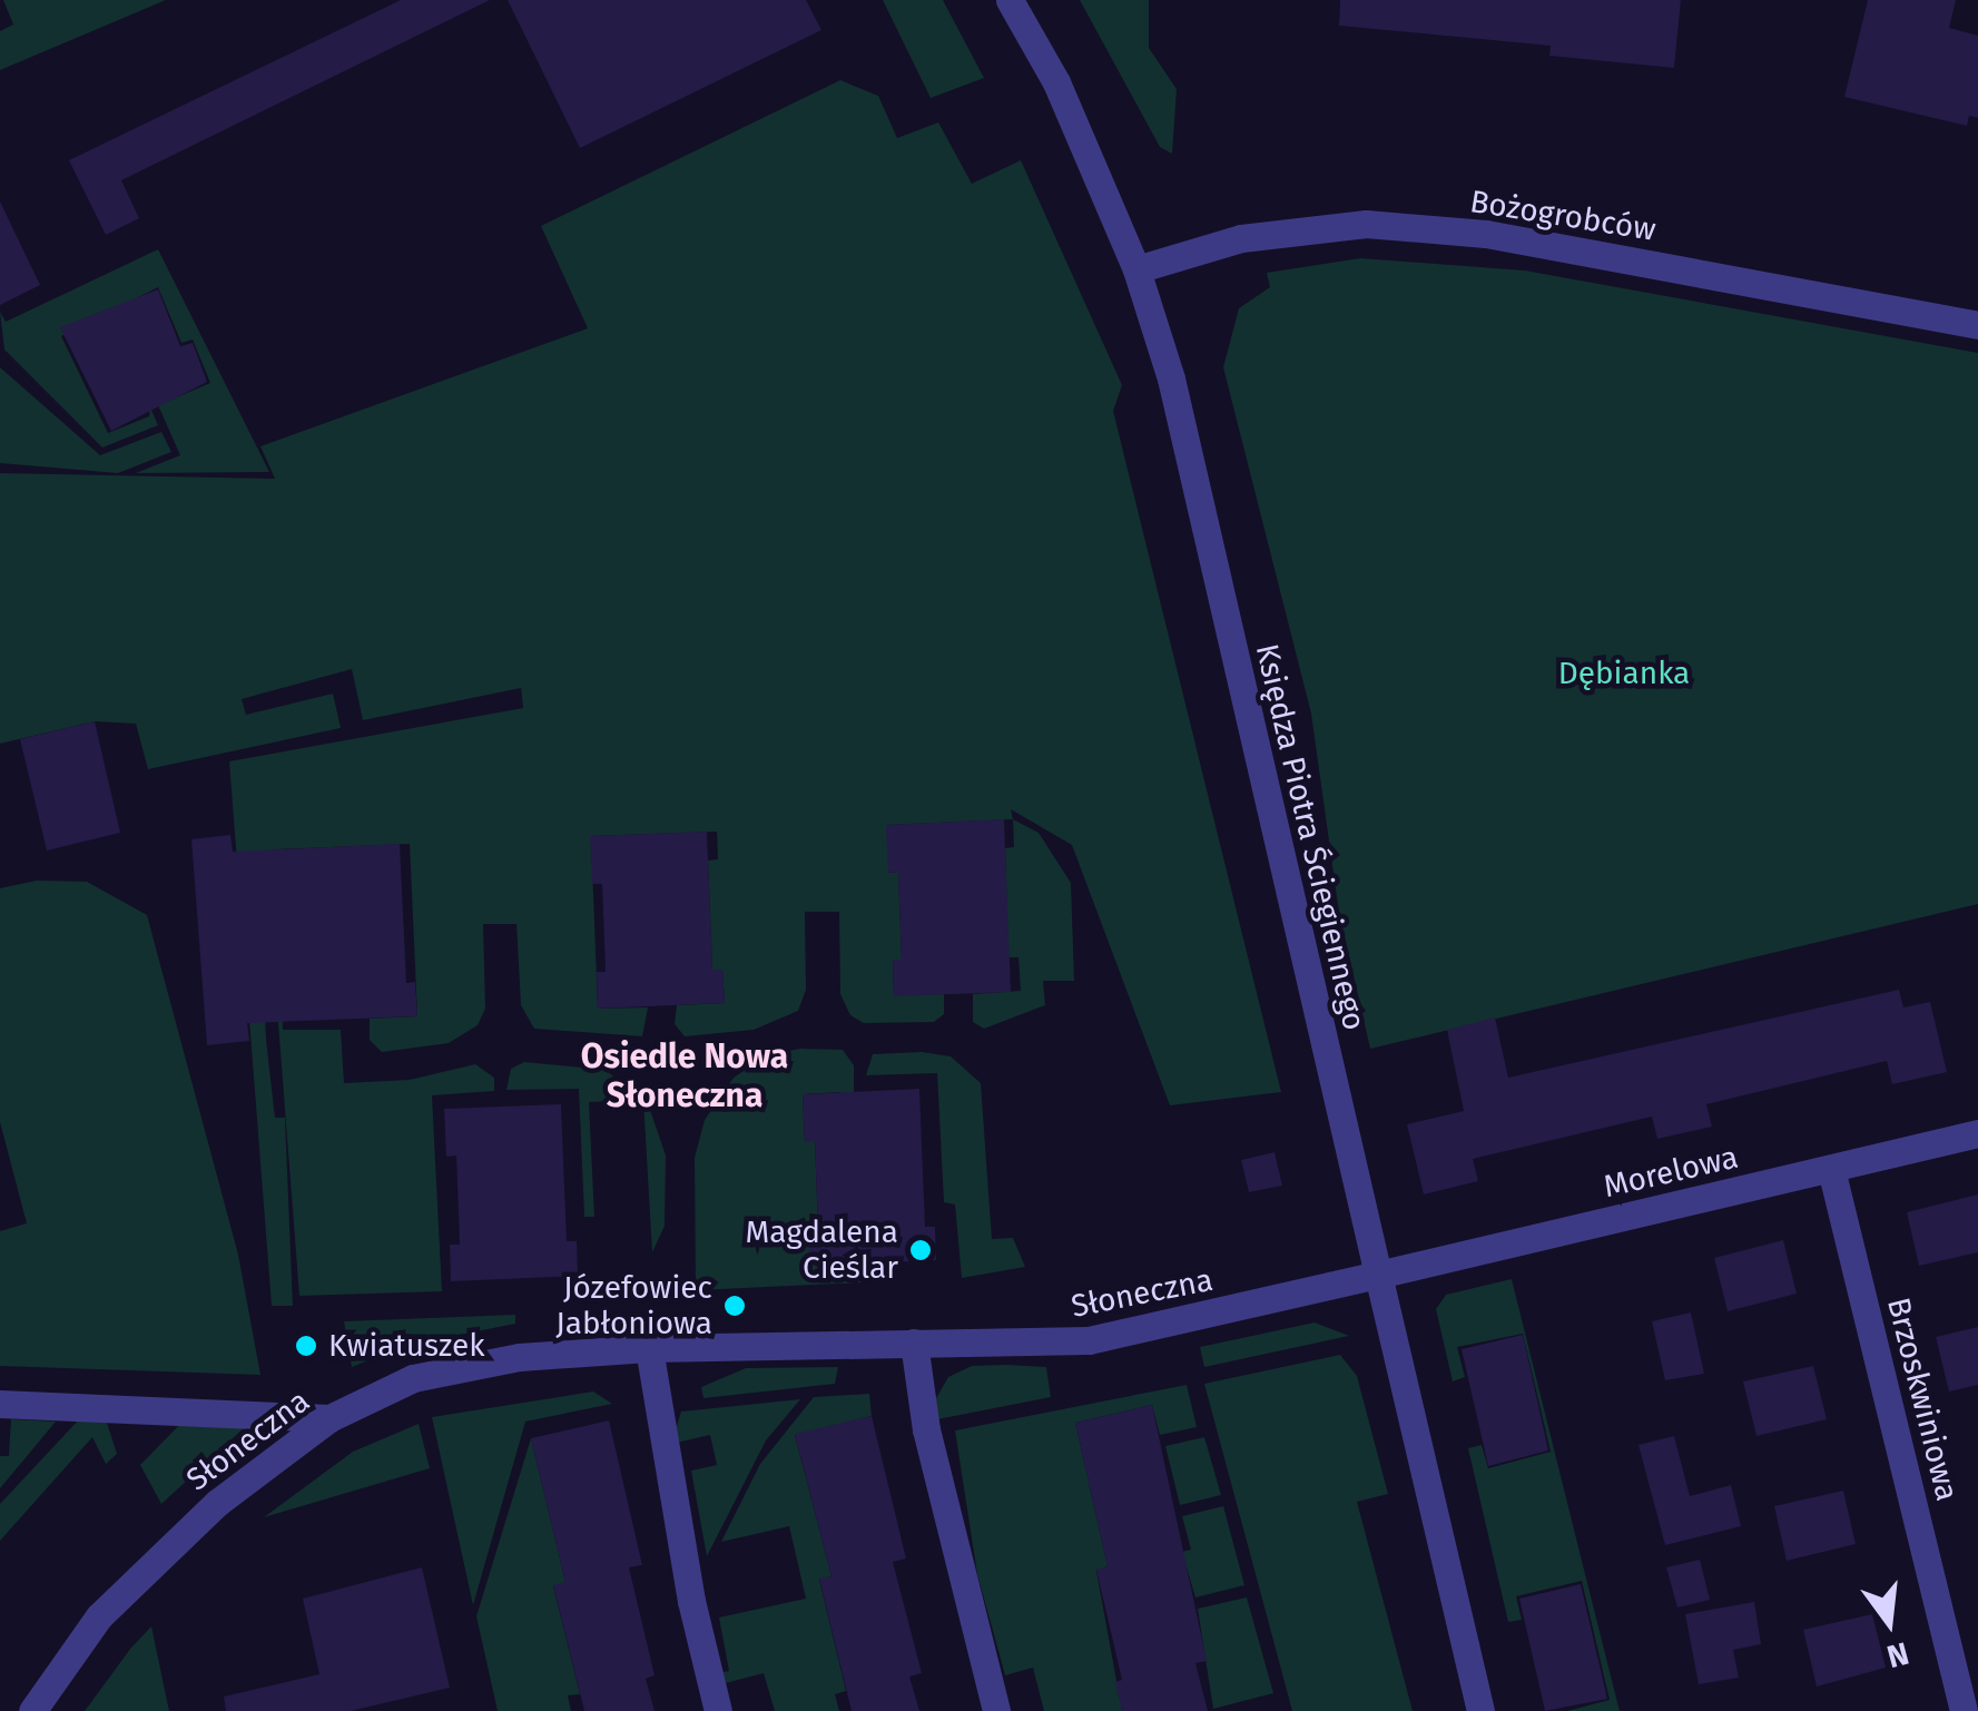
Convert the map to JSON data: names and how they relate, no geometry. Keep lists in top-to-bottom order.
{
  "streets": {
    "street": [
      "Bożogrobców",
      "Księdza Piotra Ściegiennego",
      "Morelowa",
      "Słoneczna",
      "Brzoskwiniowa"
    ]
  },
  "crossings": [
    ["Bożogrobców", "Księdza Piotra Ściegiennego"],
    ["Księdza Piotra Ściegiennego", "Morelowa"],
    ["Księdza Piotra Ściegiennego", "Słoneczna"],
    ["Morelowa", "Słoneczna"],
    ["Morelowa", "Brzoskwiniowa"]
  ],
  "districts": ["Osiedle Nowa Słoneczna"],
  "parks": ["Dębianka"],
  "places": ["Magdalena Cieślar", "Józefowiec Jabłoniowa", "Kwiatuszek"],
  "north": "bottom"
}
